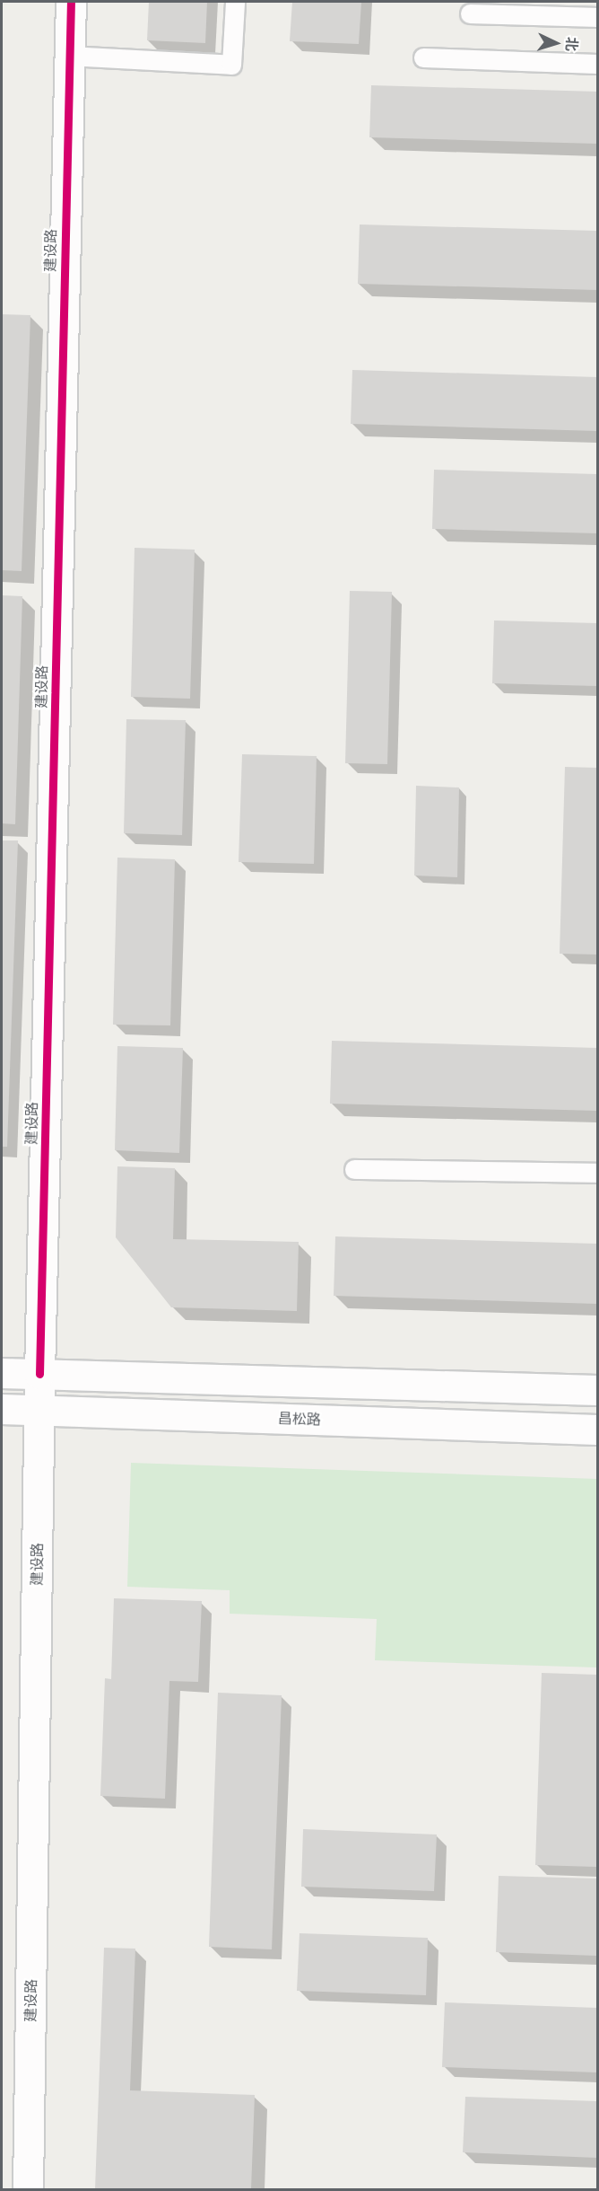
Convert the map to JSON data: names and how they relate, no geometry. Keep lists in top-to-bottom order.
{
  "streets": {
    "main road": ["建设路", "昌松路"]
  },
  "crossings": [
    ["建设路", "昌松路"]
  ],
  "north": "right"
}
